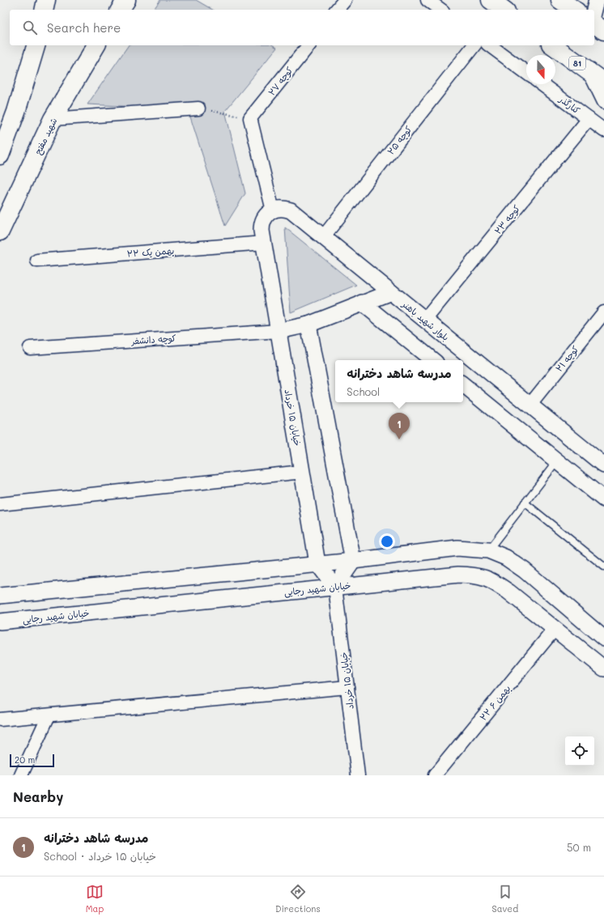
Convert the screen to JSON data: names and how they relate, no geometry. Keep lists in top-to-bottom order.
{
  "streets": {
    "main road": ["81", "شهید مفتح"],
    "street": [
      "کوچه ۲۷",
      "کنارگذر",
      "کوچه ۲۵",
      "کوچه ۲۳",
      "۲۲ بهمن یک",
      "بلوار شهید باهنر",
      "کوچه دانشفر",
      "کوچه ۲۱",
      "خیابان ۱۵ خرداد",
      "خیابان شهید رجایی",
      "۲۲ بهمن ۶"
    ]
  },
  "crossings": [
    ["کنارگذر", "کوچه ۲۳"],
    ["کوچه ۲۵", "بلوار شهید باهنر"],
    ["کوچه ۲۳", "بلوار شهید باهنر"],
    ["۲۲ بهمن یک", "خیابان ۱۵ خرداد"],
    ["بلوار شهید باهنر", "کوچه ۲۱"],
    ["کوچه دانشفر", "خیابان ۱۵ خرداد"],
    ["خیابان ۱۵ خرداد", "خیابان شهید رجایی"],
    ["خیابان شهید رجایی", "۲۲ بهمن ۶"]
  ],
  "scale_bar": "20 m",
  "north": "bottom",
  "page": {
    "search": "Search here",
    "popup": ["مدرسه شاهد دخترانه", "School"],
    "pins": "1",
    "scale": "20 m",
    "heading": "Nearby",
    "list": [
      {
        "mark": "1",
        "name": "مدرسه شاهد دخترانه",
        "note": "School · خیابان ۱۵ خرداد",
        "value": "50 m"
      }
    ],
    "nav": ["Map", "Directions", "Saved"]
  }
}
